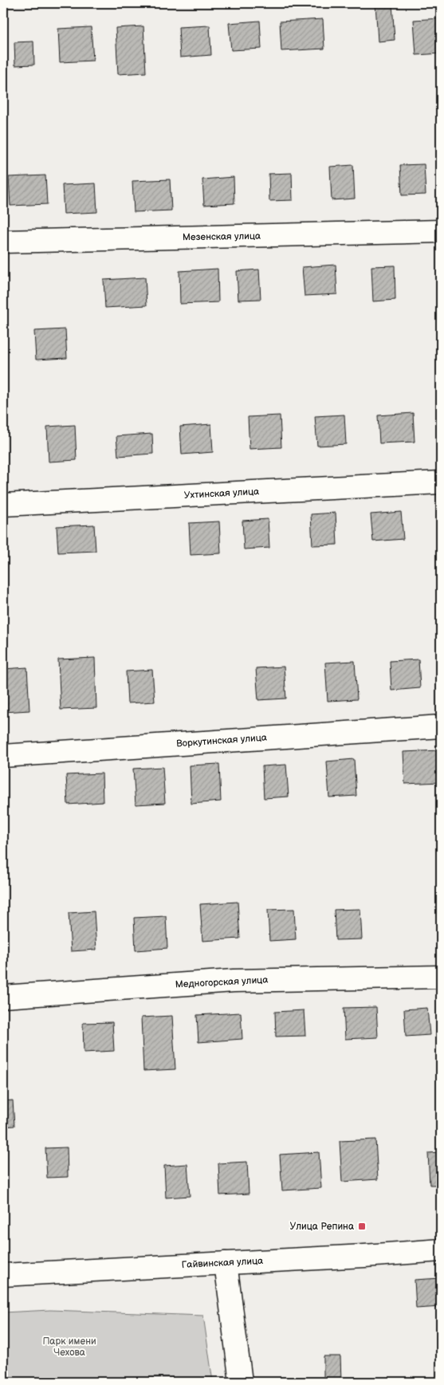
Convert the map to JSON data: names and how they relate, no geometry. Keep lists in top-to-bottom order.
{
  "streets": {
    "street": [
      "Мезенская улица",
      "Ухтинская улица",
      "Воркутинская улица",
      "Медногорская улица",
      "Гайвинская улица"
    ]
  },
  "parks": ["Парк имени Чехова"],
  "places": {
    "transit": ["Улица Репина"]
  }
}
